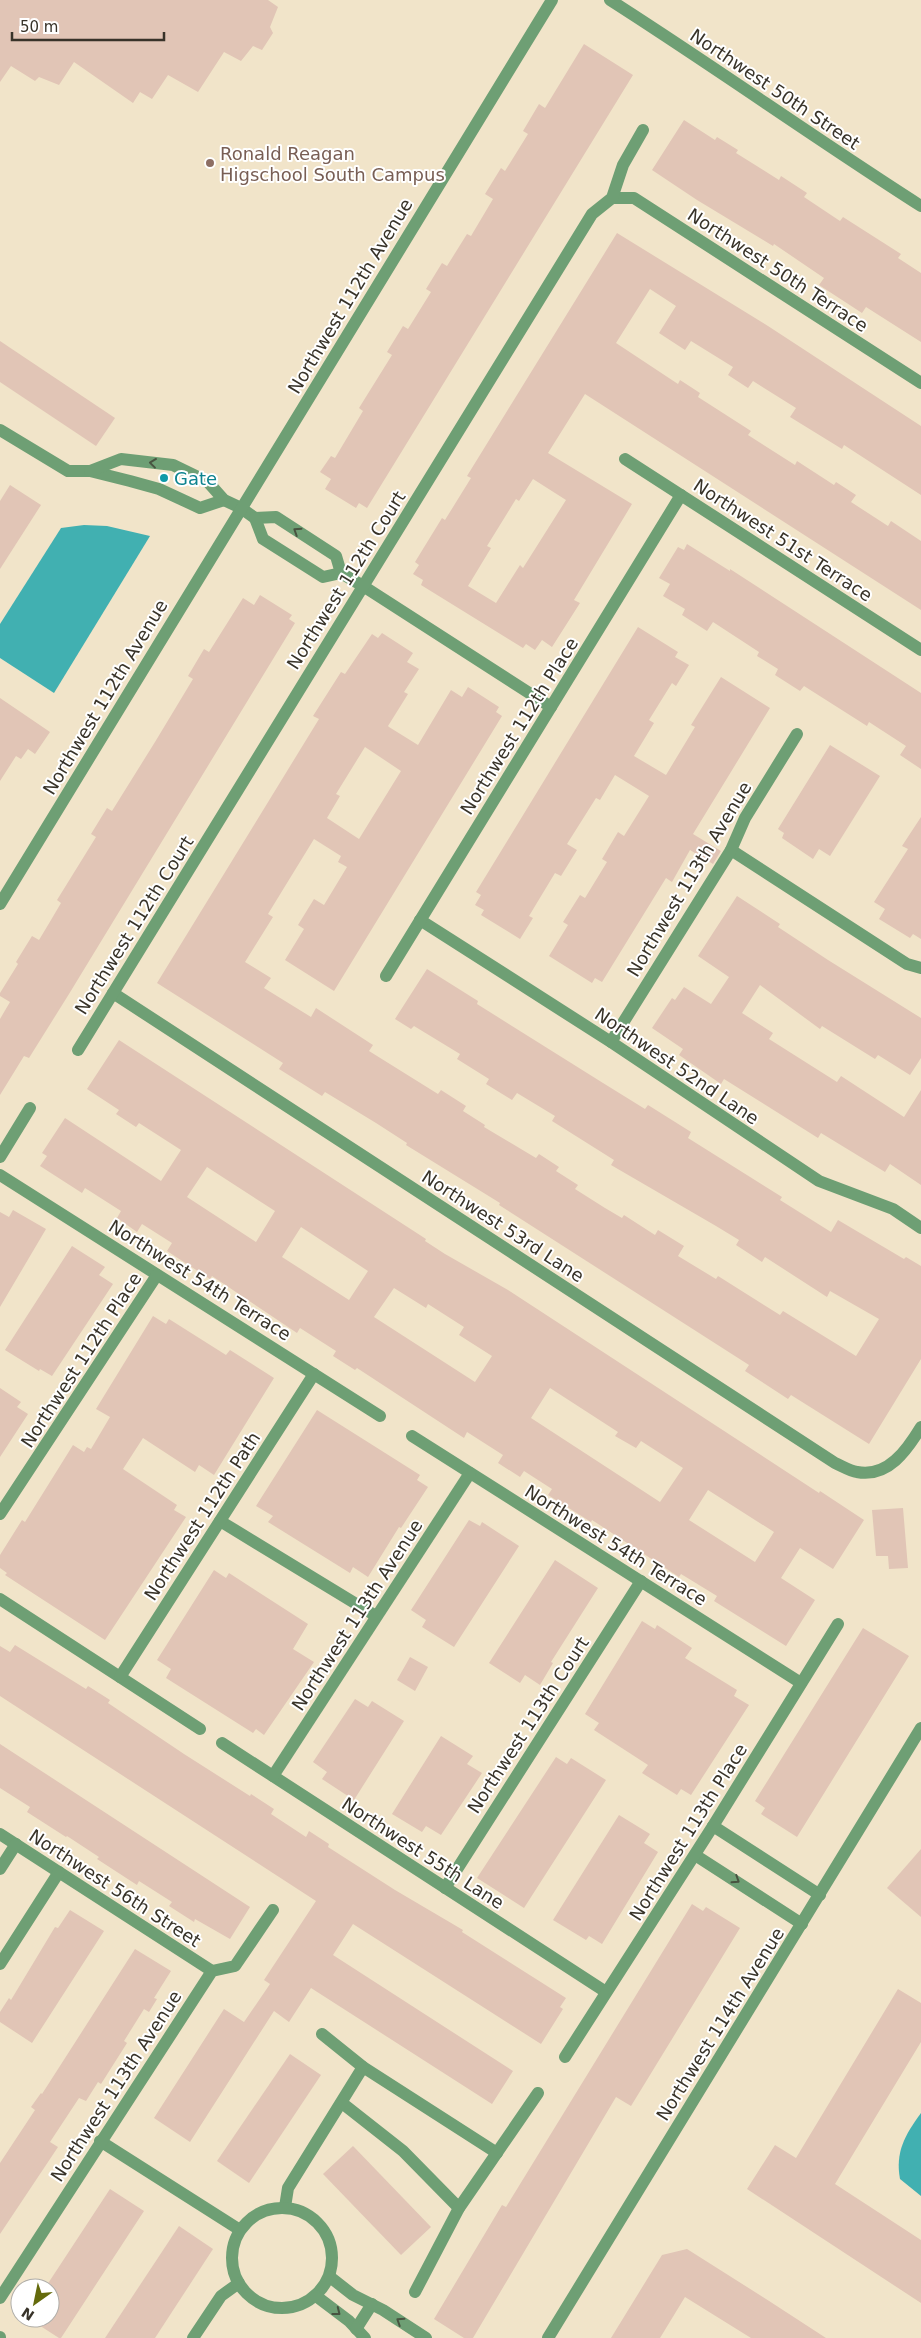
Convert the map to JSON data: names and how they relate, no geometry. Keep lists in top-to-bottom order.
{
  "streets": {
    "street": [
      "Northwest 50th Street",
      "Northwest 50th Terrace",
      "Northwest 112th Avenue",
      "Northwest 51st Terrace",
      "Northwest 112th Court",
      "Northwest 112th Place",
      "Northwest 113th Avenue",
      "Northwest 52nd Lane",
      "Northwest 53rd Lane",
      "Northwest 54th Terrace",
      "Northwest 112th Path",
      "Northwest 113th Court",
      "Northwest 113th Place",
      "Northwest 55th Lane",
      "Northwest 56th Street",
      "Northwest 114th Avenue"
    ]
  },
  "crossings": [
    ["Northwest 50th Terrace", "Northwest 112th Court"],
    ["Northwest 51st Terrace", "Northwest 112th Place"],
    ["Northwest 112th Court", "Northwest 53rd Lane"],
    ["Northwest 112th Place", "Northwest 52nd Lane"],
    ["Northwest 112th Place", "Northwest 54th Terrace"],
    ["Northwest 113th Avenue", "Northwest 52nd Lane"],
    ["Northwest 113th Avenue", "Northwest 54th Terrace"],
    ["Northwest 113th Avenue", "Northwest 55th Lane"],
    ["Northwest 113th Avenue", "Northwest 56th Street"],
    ["Northwest 54th Terrace", "Northwest 112th Path"],
    ["Northwest 54th Terrace", "Northwest 113th Court"],
    ["Northwest 54th Terrace", "Northwest 113th Place"],
    ["Northwest 113th Court", "Northwest 55th Lane"],
    ["Northwest 113th Place", "Northwest 55th Lane"]
  ],
  "places": ["Ronald Reagan Higschool South Campus", "Gate"],
  "scale_bar": "50 m",
  "north": "bottom left"
}
